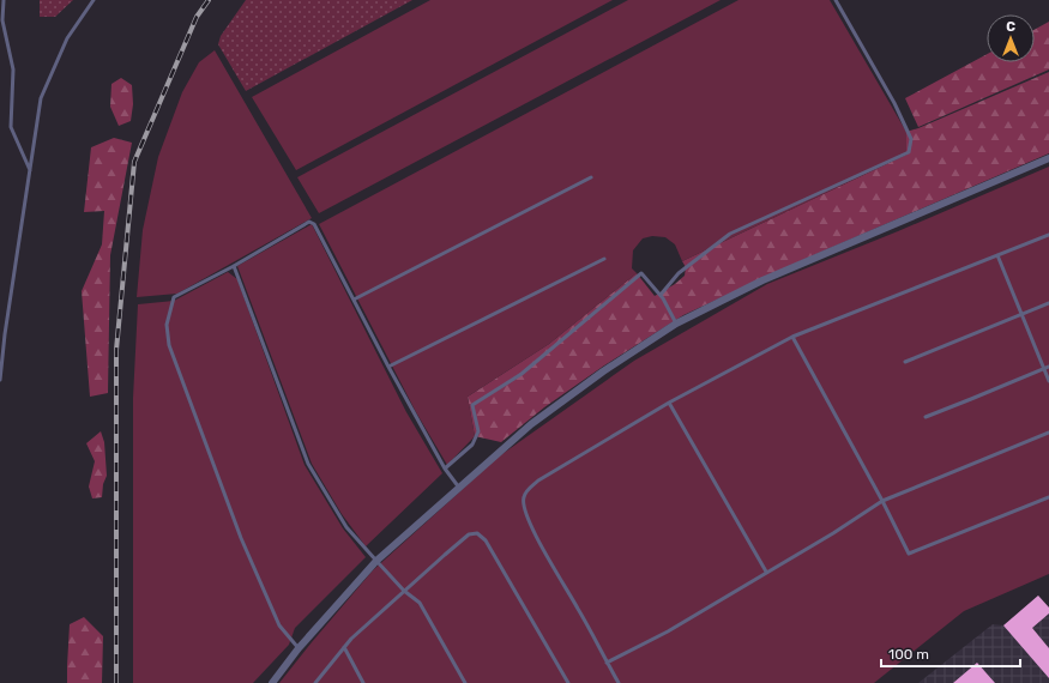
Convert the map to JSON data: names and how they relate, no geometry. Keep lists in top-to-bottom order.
{
  "scale_bar": "100 m",
  "north": "top"
}
